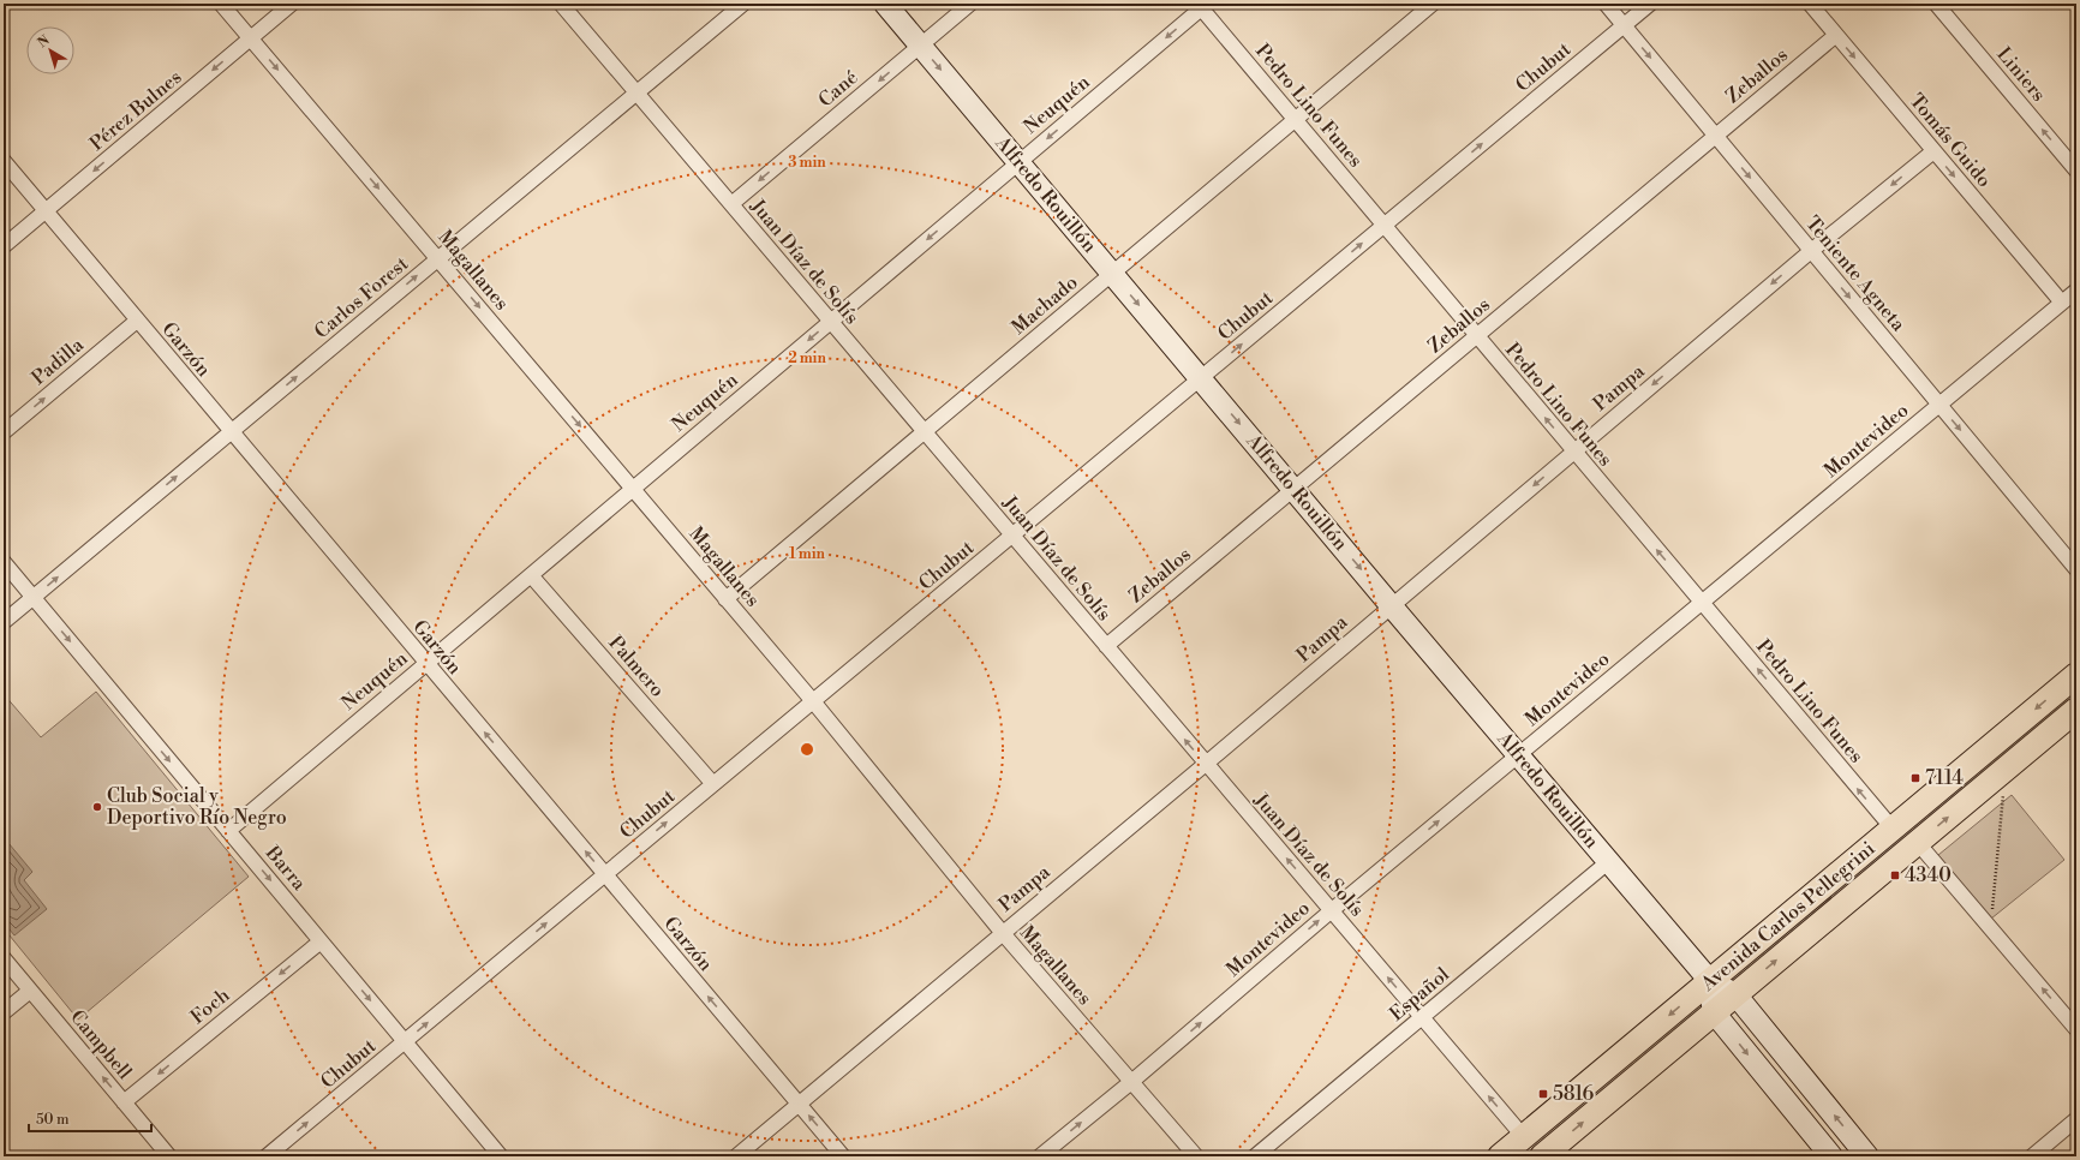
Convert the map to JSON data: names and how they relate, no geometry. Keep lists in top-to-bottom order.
{
  "streets": {
    "main road": ["Avenida Carlos Pellegrini"],
    "street": [
      "Chubut",
      "Liniers",
      "Zeballos",
      "Cané",
      "Neuquén",
      "Pedro Lino Funes",
      "Pérez Bulnes",
      "Tomás Guido",
      "Alfredo Rouillón",
      "Juan Díaz de Solís",
      "Magallanes",
      "Teniente Agneta",
      "Carlos Forest",
      "Machado",
      "Garzón",
      "Padilla",
      "Pampa",
      "Montevideo",
      "Palmero",
      "Barra",
      "Español",
      "Foch",
      "Campbell"
    ]
  },
  "crossings": [
    ["Chubut", "Pedro Lino Funes"],
    ["Chubut", "Alfredo Rouillón"],
    ["Chubut", "Juan Díaz de Solís"],
    ["Chubut", "Magallanes"],
    ["Chubut", "Teniente Agneta"],
    ["Chubut", "Garzón"],
    ["Chubut", "Palmero"],
    ["Chubut", "Barra"],
    ["Zeballos", "Pedro Lino Funes"],
    ["Zeballos", "Tomás Guido"],
    ["Zeballos", "Alfredo Rouillón"],
    ["Zeballos", "Juan Díaz de Solís"],
    ["Zeballos", "Teniente Agneta"],
    ["Cané", "Alfredo Rouillón"],
    ["Cané", "Juan Díaz de Solís"],
    ["Neuquén", "Pedro Lino Funes"],
    ["Neuquén", "Alfredo Rouillón"],
    ["Neuquén", "Juan Díaz de Solís"],
    ["Neuquén", "Magallanes"],
    ["Neuquén", "Garzón"],
    ["Neuquén", "Palmero"],
    ["Neuquén", "Barra"],
    ["Pedro Lino Funes", "Machado"],
    ["Pedro Lino Funes", "Pampa"],
    ["Pedro Lino Funes", "Montevideo"],
    ["Pedro Lino Funes", "Avenida Carlos Pellegrini"],
    ["Pérez Bulnes", "Magallanes"],
    ["Pérez Bulnes", "Garzón"],
    ["Tomás Guido", "Pampa"],
    ["Tomás Guido", "Montevideo"],
    ["Alfredo Rouillón", "Machado"],
    ["Alfredo Rouillón", "Pampa"],
    ["Alfredo Rouillón", "Montevideo"],
    ["Alfredo Rouillón", "Avenida Carlos Pellegrini"],
    ["Alfredo Rouillón", "Español"],
    ["Juan Díaz de Solís", "Carlos Forest"],
    ["Juan Díaz de Solís", "Machado"],
    ["Juan Díaz de Solís", "Pampa"],
    ["Juan Díaz de Solís", "Montevideo"],
    ["Juan Díaz de Solís", "Avenida Carlos Pellegrini"],
    ["Juan Díaz de Solís", "Español"],
    ["Magallanes", "Carlos Forest"],
    ["Magallanes", "Machado"],
    ["Magallanes", "Pampa"],
    ["Magallanes", "Montevideo"],
    ["Teniente Agneta", "Pampa"],
    ["Teniente Agneta", "Montevideo"],
    ["Carlos Forest", "Garzón"],
    ["Carlos Forest", "Barra"],
    ["Garzón", "Padilla"],
    ["Garzón", "Pampa"],
    ["Barra", "Foch"],
    ["Foch", "Campbell"]
  ],
  "one_way": [
    "Chubut",
    "Liniers",
    "Cané",
    "Neuquén",
    "Pedro Lino Funes",
    "Pérez Bulnes",
    "Tomás Guido",
    "Alfredo Rouillón",
    "Juan Díaz de Solís",
    "Magallanes",
    "Teniente Agneta",
    "Carlos Forest",
    "Garzón",
    "Padilla",
    "Pampa",
    "Montevideo",
    "Barra",
    "Foch",
    "Campbell"
  ],
  "places": {
    "transit": ["7114", "4340", "5816"],
    "other": ["Club Social y Deportivo Río Negro"]
  },
  "scale_bar": "50 m",
  "north": "top left",
  "rings": ["3 min", "2 min", "1 min"]
}
